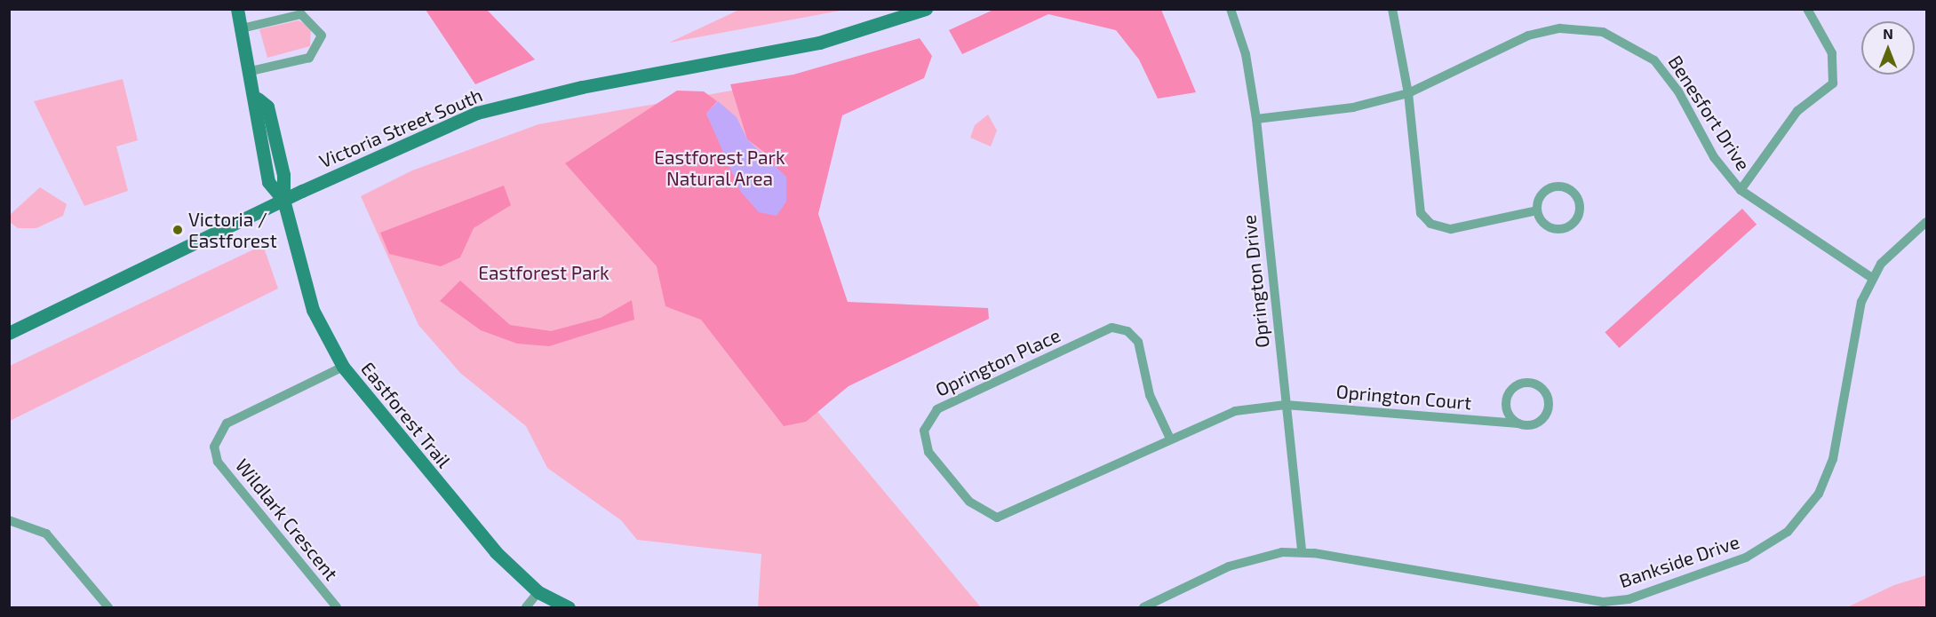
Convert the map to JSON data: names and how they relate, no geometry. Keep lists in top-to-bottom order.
{
  "streets": {
    "main road": ["Victoria Street South", "Eastforest Trail"],
    "street": [
      "Benesfort Drive",
      "Oprington Drive",
      "Oprington Place",
      "Oprington Court",
      "Wildlark Crescent",
      "Bankside Drive"
    ]
  },
  "crossings": [
    ["Benesfort Drive", "Oprington Drive"],
    ["Benesfort Drive", "Bankside Drive"],
    ["Victoria Street South", "Eastforest Trail"],
    ["Oprington Drive", "Oprington Place"],
    ["Oprington Drive", "Oprington Court"],
    ["Oprington Drive", "Bankside Drive"],
    ["Oprington Place", "Oprington Court"],
    ["Eastforest Trail", "Wildlark Crescent"]
  ],
  "parks": ["Eastforest Park Natural Area", "Eastforest Park"],
  "places": ["Victoria / Eastforest"],
  "north": "top"
}
